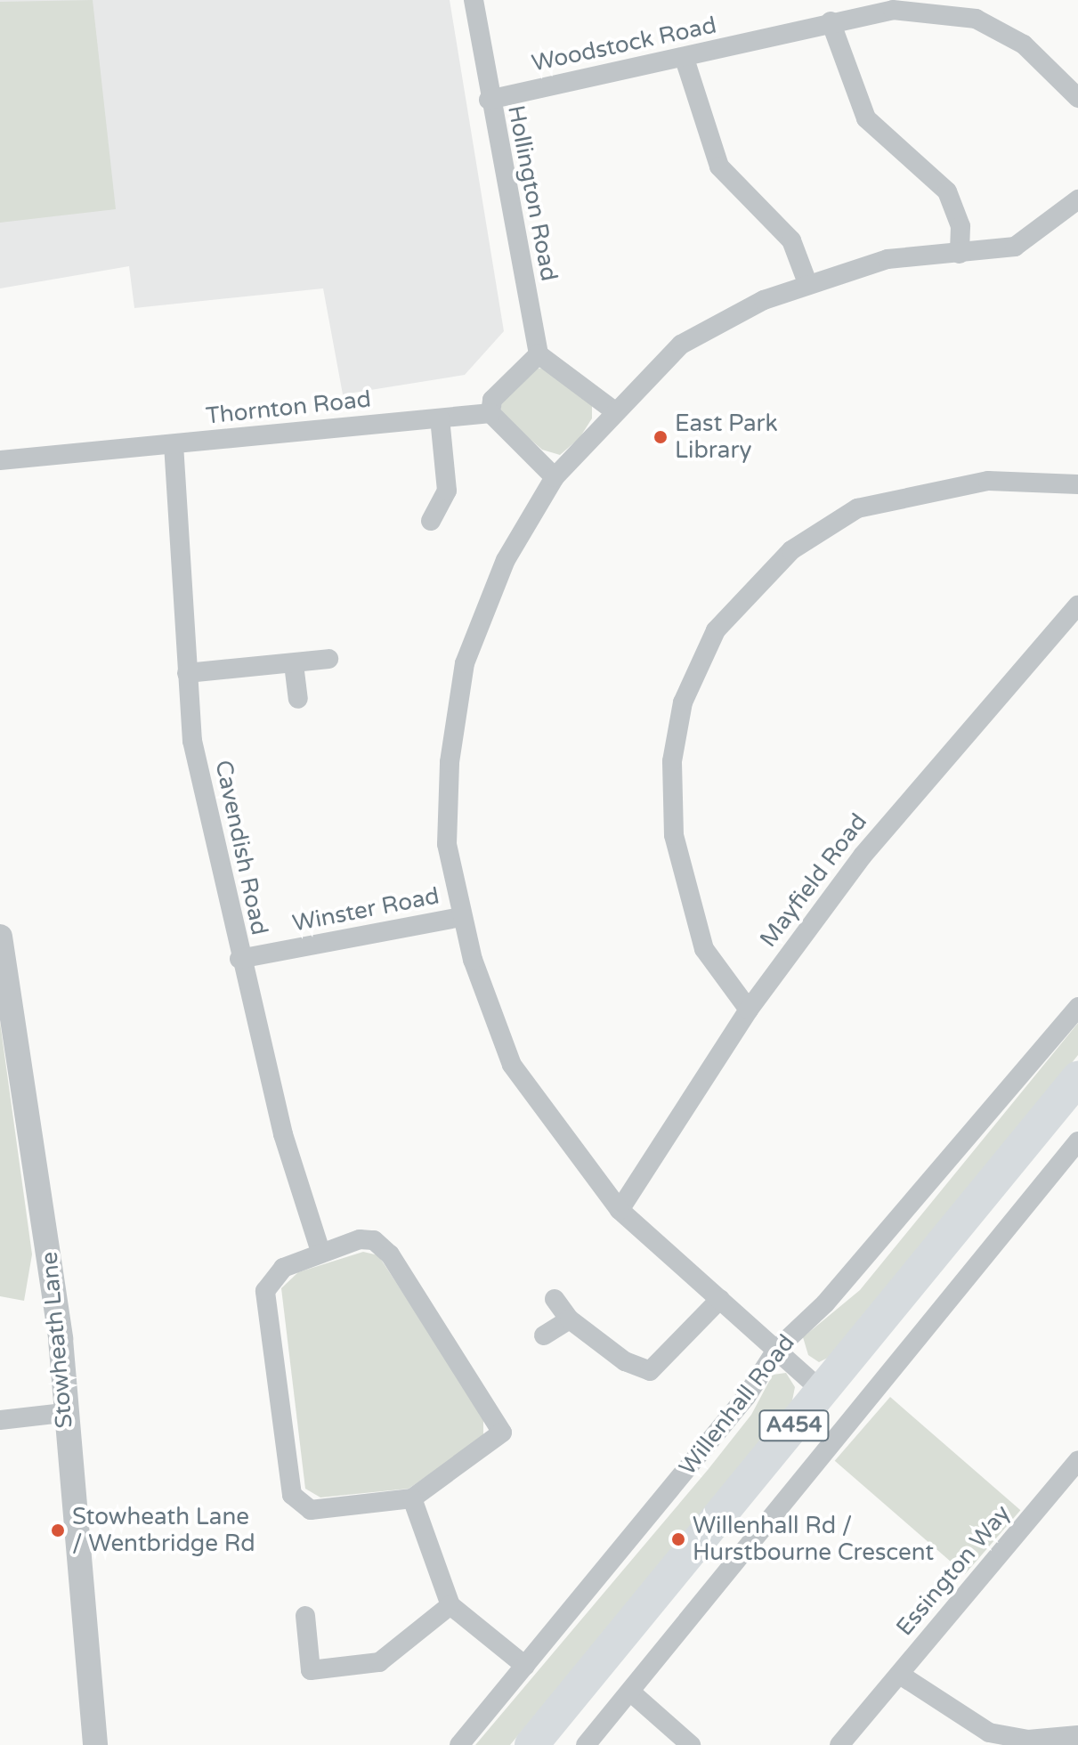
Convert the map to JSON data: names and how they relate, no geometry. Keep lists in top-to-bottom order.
{
  "streets": {
    "highway": ["A454"],
    "street": [
      "Woodstock Road",
      "Hollington Road",
      "Thornton Road",
      "Cavendish Road",
      "Mayfield Road",
      "Winster Road",
      "Stowheath Lane",
      "Willenhall Road",
      "Essington Way"
    ]
  },
  "crossings": [
    ["Woodstock Road", "Hollington Road"],
    ["Thornton Road", "Cavendish Road"],
    ["Cavendish Road", "Winster Road"]
  ],
  "places": ["East Park Library", "Stowheath Lane / Wentbridge Rd", "Willenhall Rd / Hurstbourne Crescent"]
}
